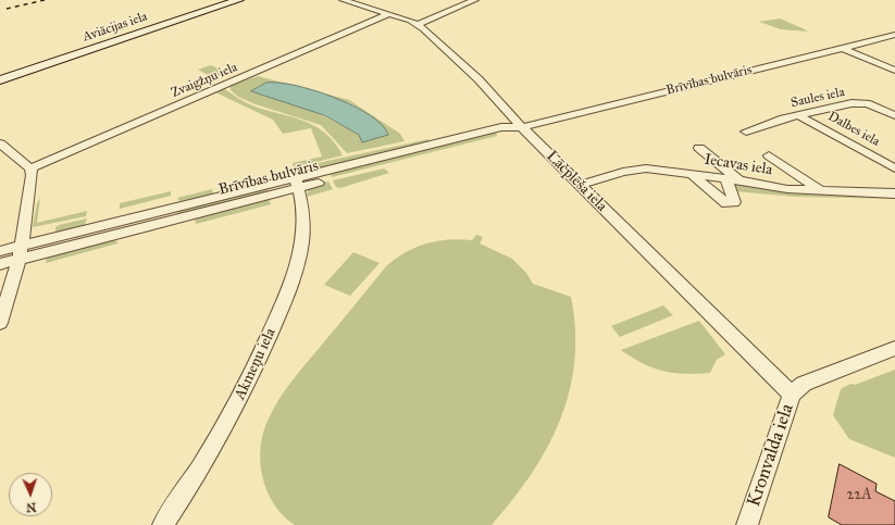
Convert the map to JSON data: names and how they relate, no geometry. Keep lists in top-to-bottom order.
{
  "streets": {
    "main road": ["Aviācijas iela"],
    "street": [
      "Zvaigžņu iela",
      "Brīvības bulvāris",
      "Saules iela",
      "Dalbes iela",
      "Iecavas iela",
      "Lāčplēša iela",
      "Akmeņu iela",
      "Kronvalda iela"
    ]
  },
  "crossings": [
    ["Zvaigžņu iela", "Lāčplēša iela"],
    ["Brīvības bulvāris", "Lāčplēša iela"],
    ["Brīvības bulvāris", "Akmeņu iela"],
    ["Saules iela", "Dalbes iela"],
    ["Iecavas iela", "Lāčplēša iela"],
    ["Lāčplēša iela", "Kronvalda iela"]
  ],
  "house_numbers": ["22A"],
  "north": "bottom"
}
